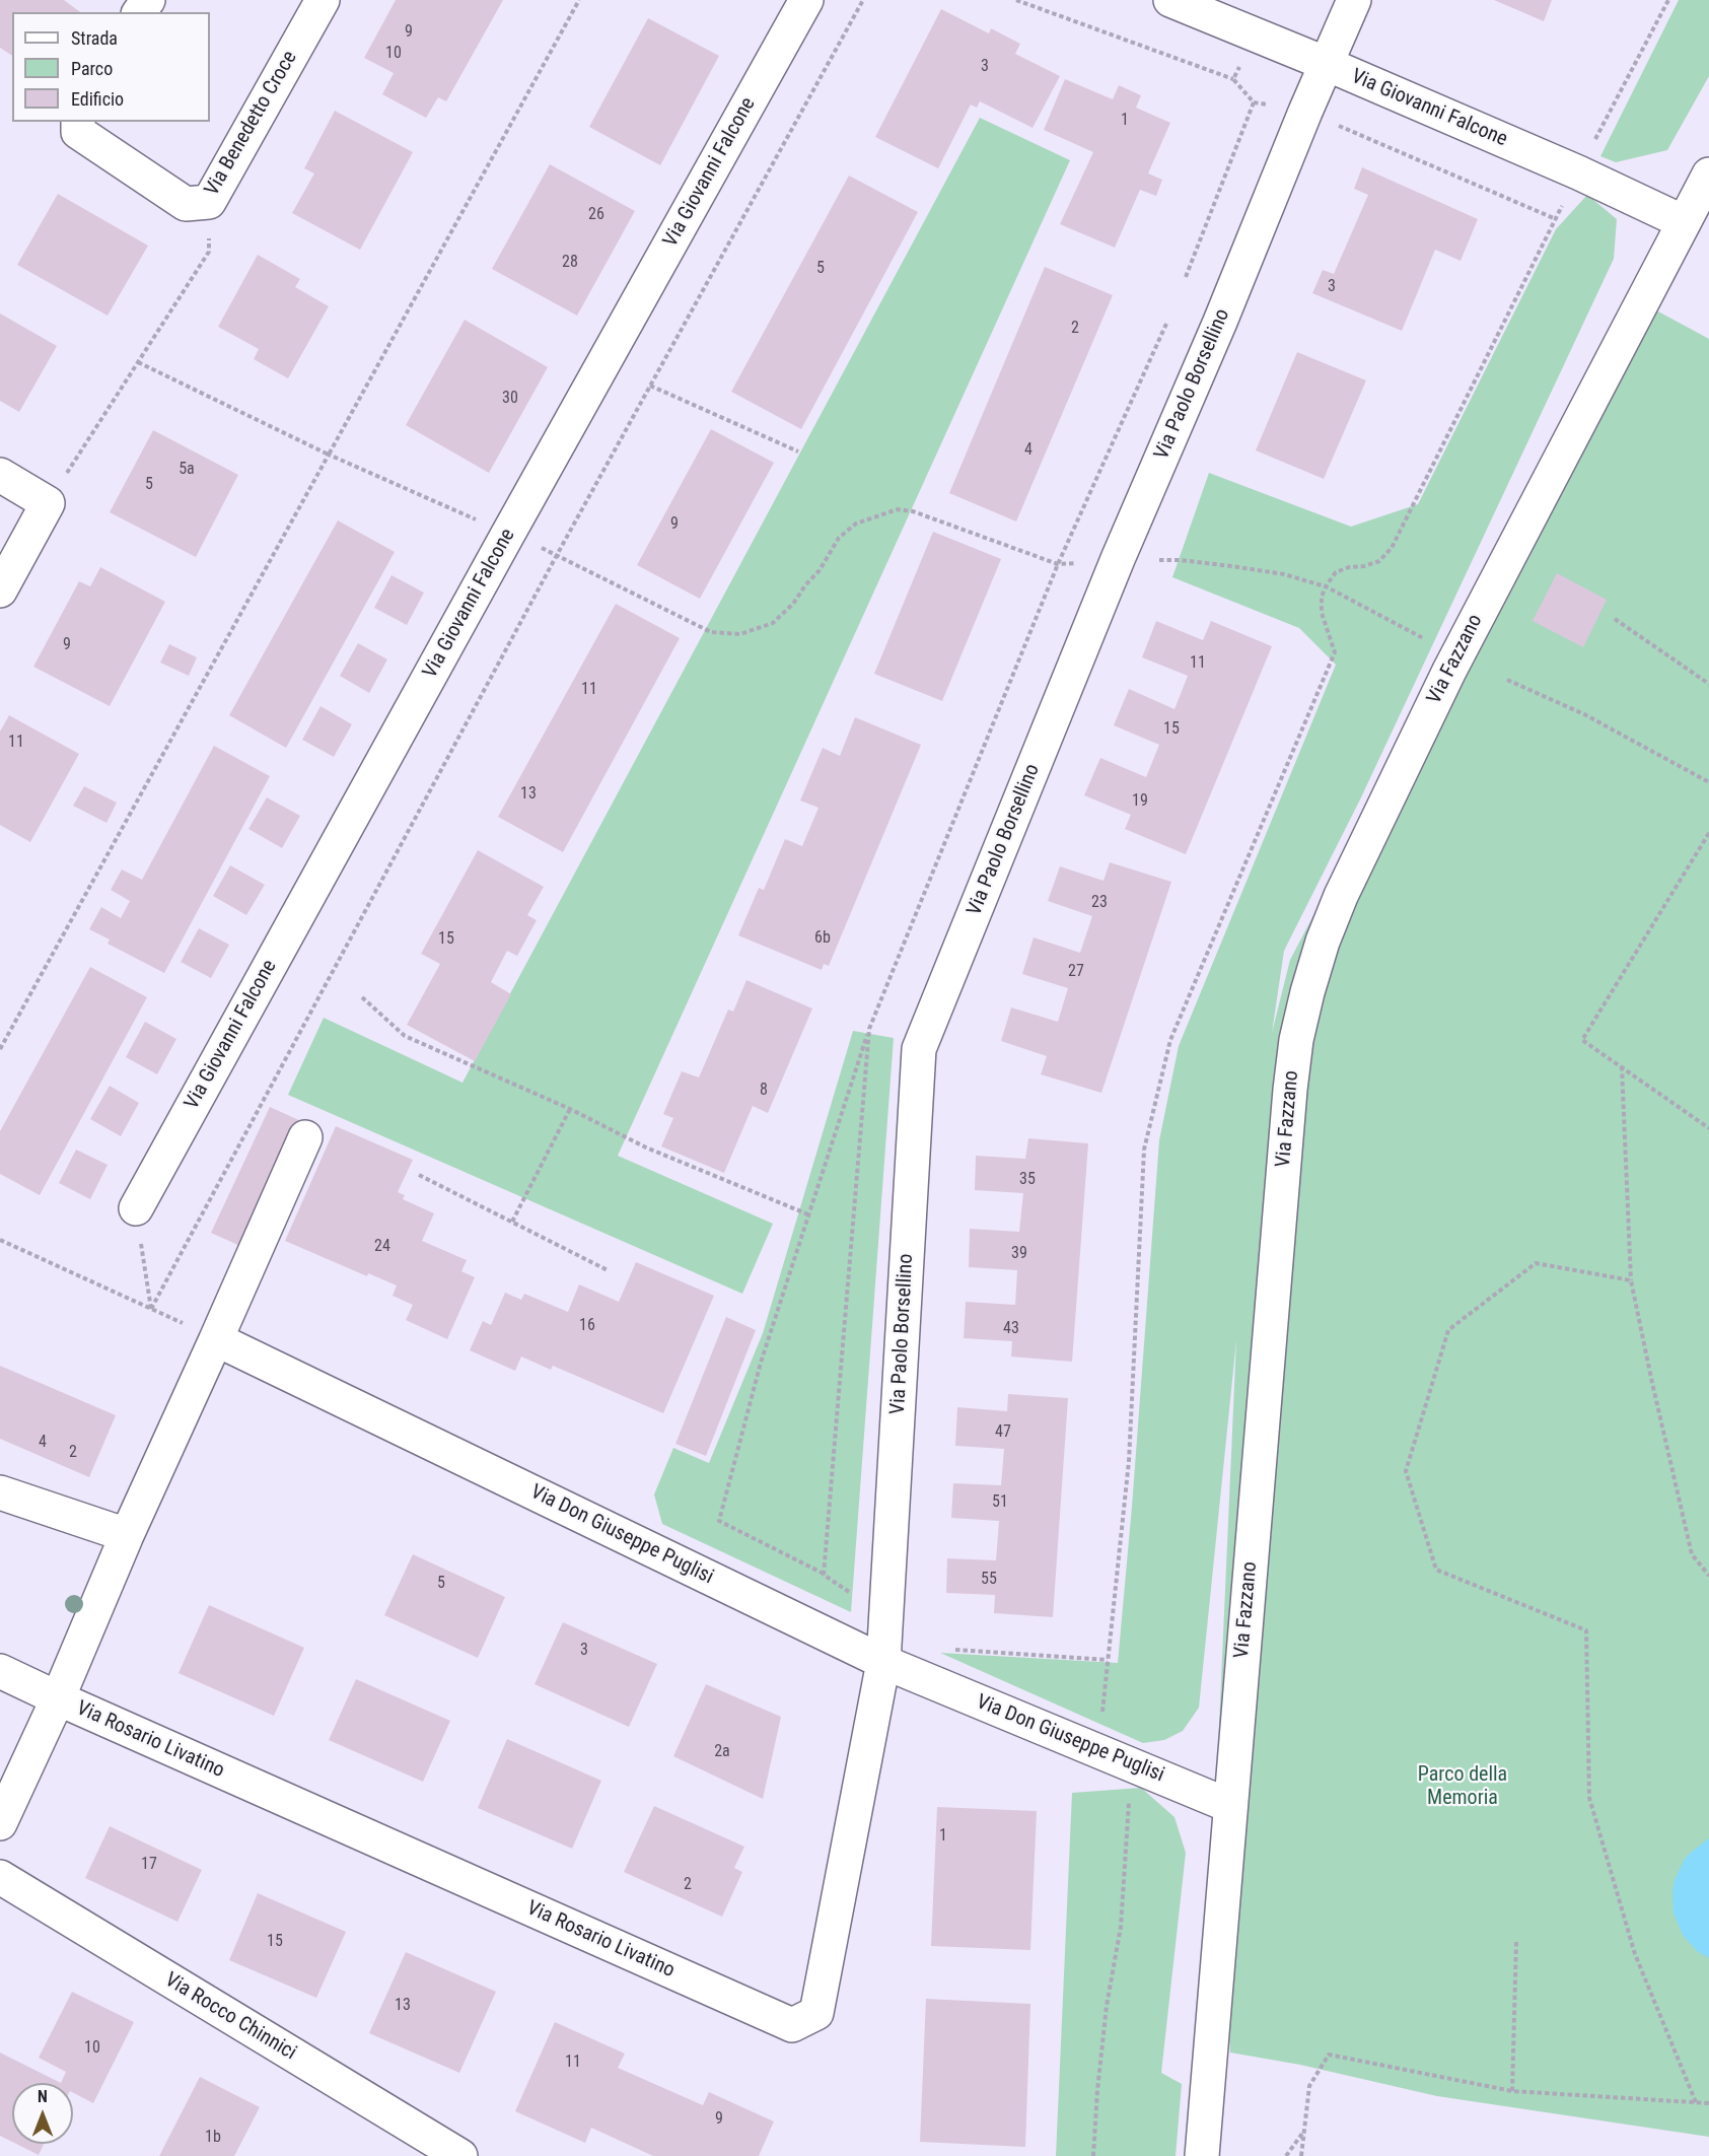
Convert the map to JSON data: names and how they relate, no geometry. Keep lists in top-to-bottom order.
{
  "streets": {
    "street": [
      "Via Giovanni Falcone",
      "Via Benedetto Croce",
      "Via Paolo Borsellino",
      "Via Fazzano",
      "Via Don Giuseppe Puglisi",
      "Via Rosario Livatino",
      "Via Rocco Chinnici"
    ]
  },
  "crossings": [
    ["Via Giovanni Falcone", "Via Paolo Borsellino"],
    ["Via Giovanni Falcone", "Via Fazzano"],
    ["Via Paolo Borsellino", "Via Don Giuseppe Puglisi"],
    ["Via Paolo Borsellino", "Via Rosario Livatino"],
    ["Via Fazzano", "Via Don Giuseppe Puglisi"],
    ["Via Don Giuseppe Puglisi", "Via Rosario Livatino"]
  ],
  "parks": ["Parco della Memoria"],
  "house_numbers": [
    "9",
    "10",
    "3",
    "1",
    "26",
    "28",
    "5",
    "3",
    "2",
    "30",
    "4",
    "5a",
    "5",
    "9",
    "9",
    "11",
    "11",
    "15",
    "11",
    "13",
    "19",
    "23",
    "6b",
    "15",
    "27",
    "8",
    "35",
    "24",
    "39",
    "16",
    "43",
    "47",
    "4",
    "2",
    "51",
    "55",
    "5",
    "3",
    "2a",
    "1",
    "17",
    "2",
    "15",
    "13",
    "10",
    "11",
    "9",
    "1b"
  ],
  "legend": ["Strada", "Parco", "Edificio"],
  "north": "top"
}
